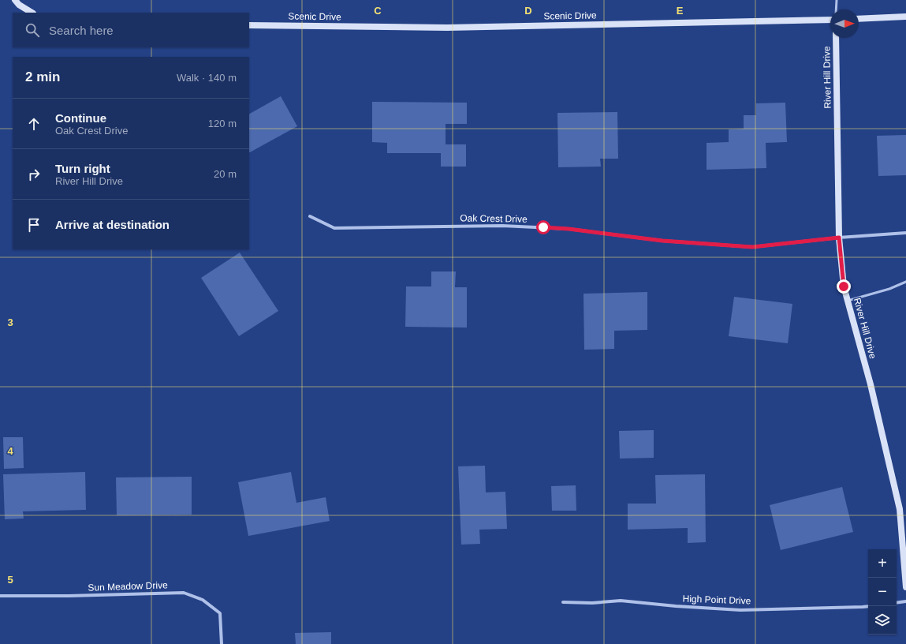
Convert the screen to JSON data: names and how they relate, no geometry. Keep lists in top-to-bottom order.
{
  "streets": {
    "street": [
      "Scenic Drive",
      "River Hill Drive",
      "Oak Crest Drive",
      "Sun Meadow Drive",
      "High Point Drive"
    ]
  },
  "crossings": [
    ["River Hill Drive", "Oak Crest Drive"]
  ],
  "north": "right",
  "page": {
    "search": "Search here",
    "heading": ["2 min", "Walk · 140 m"],
    "list": [
      ["Continue", "Oak Crest Drive", "120 m"],
      ["Turn right", "River Hill Drive", "20 m"],
      "Arrive at destination"
    ],
    "map_buttons": ["+", "−"]
  },
  "grid": {
    "columns": ["C", "D", "E"],
    "rows": ["3", "4", "5"]
  }
}
